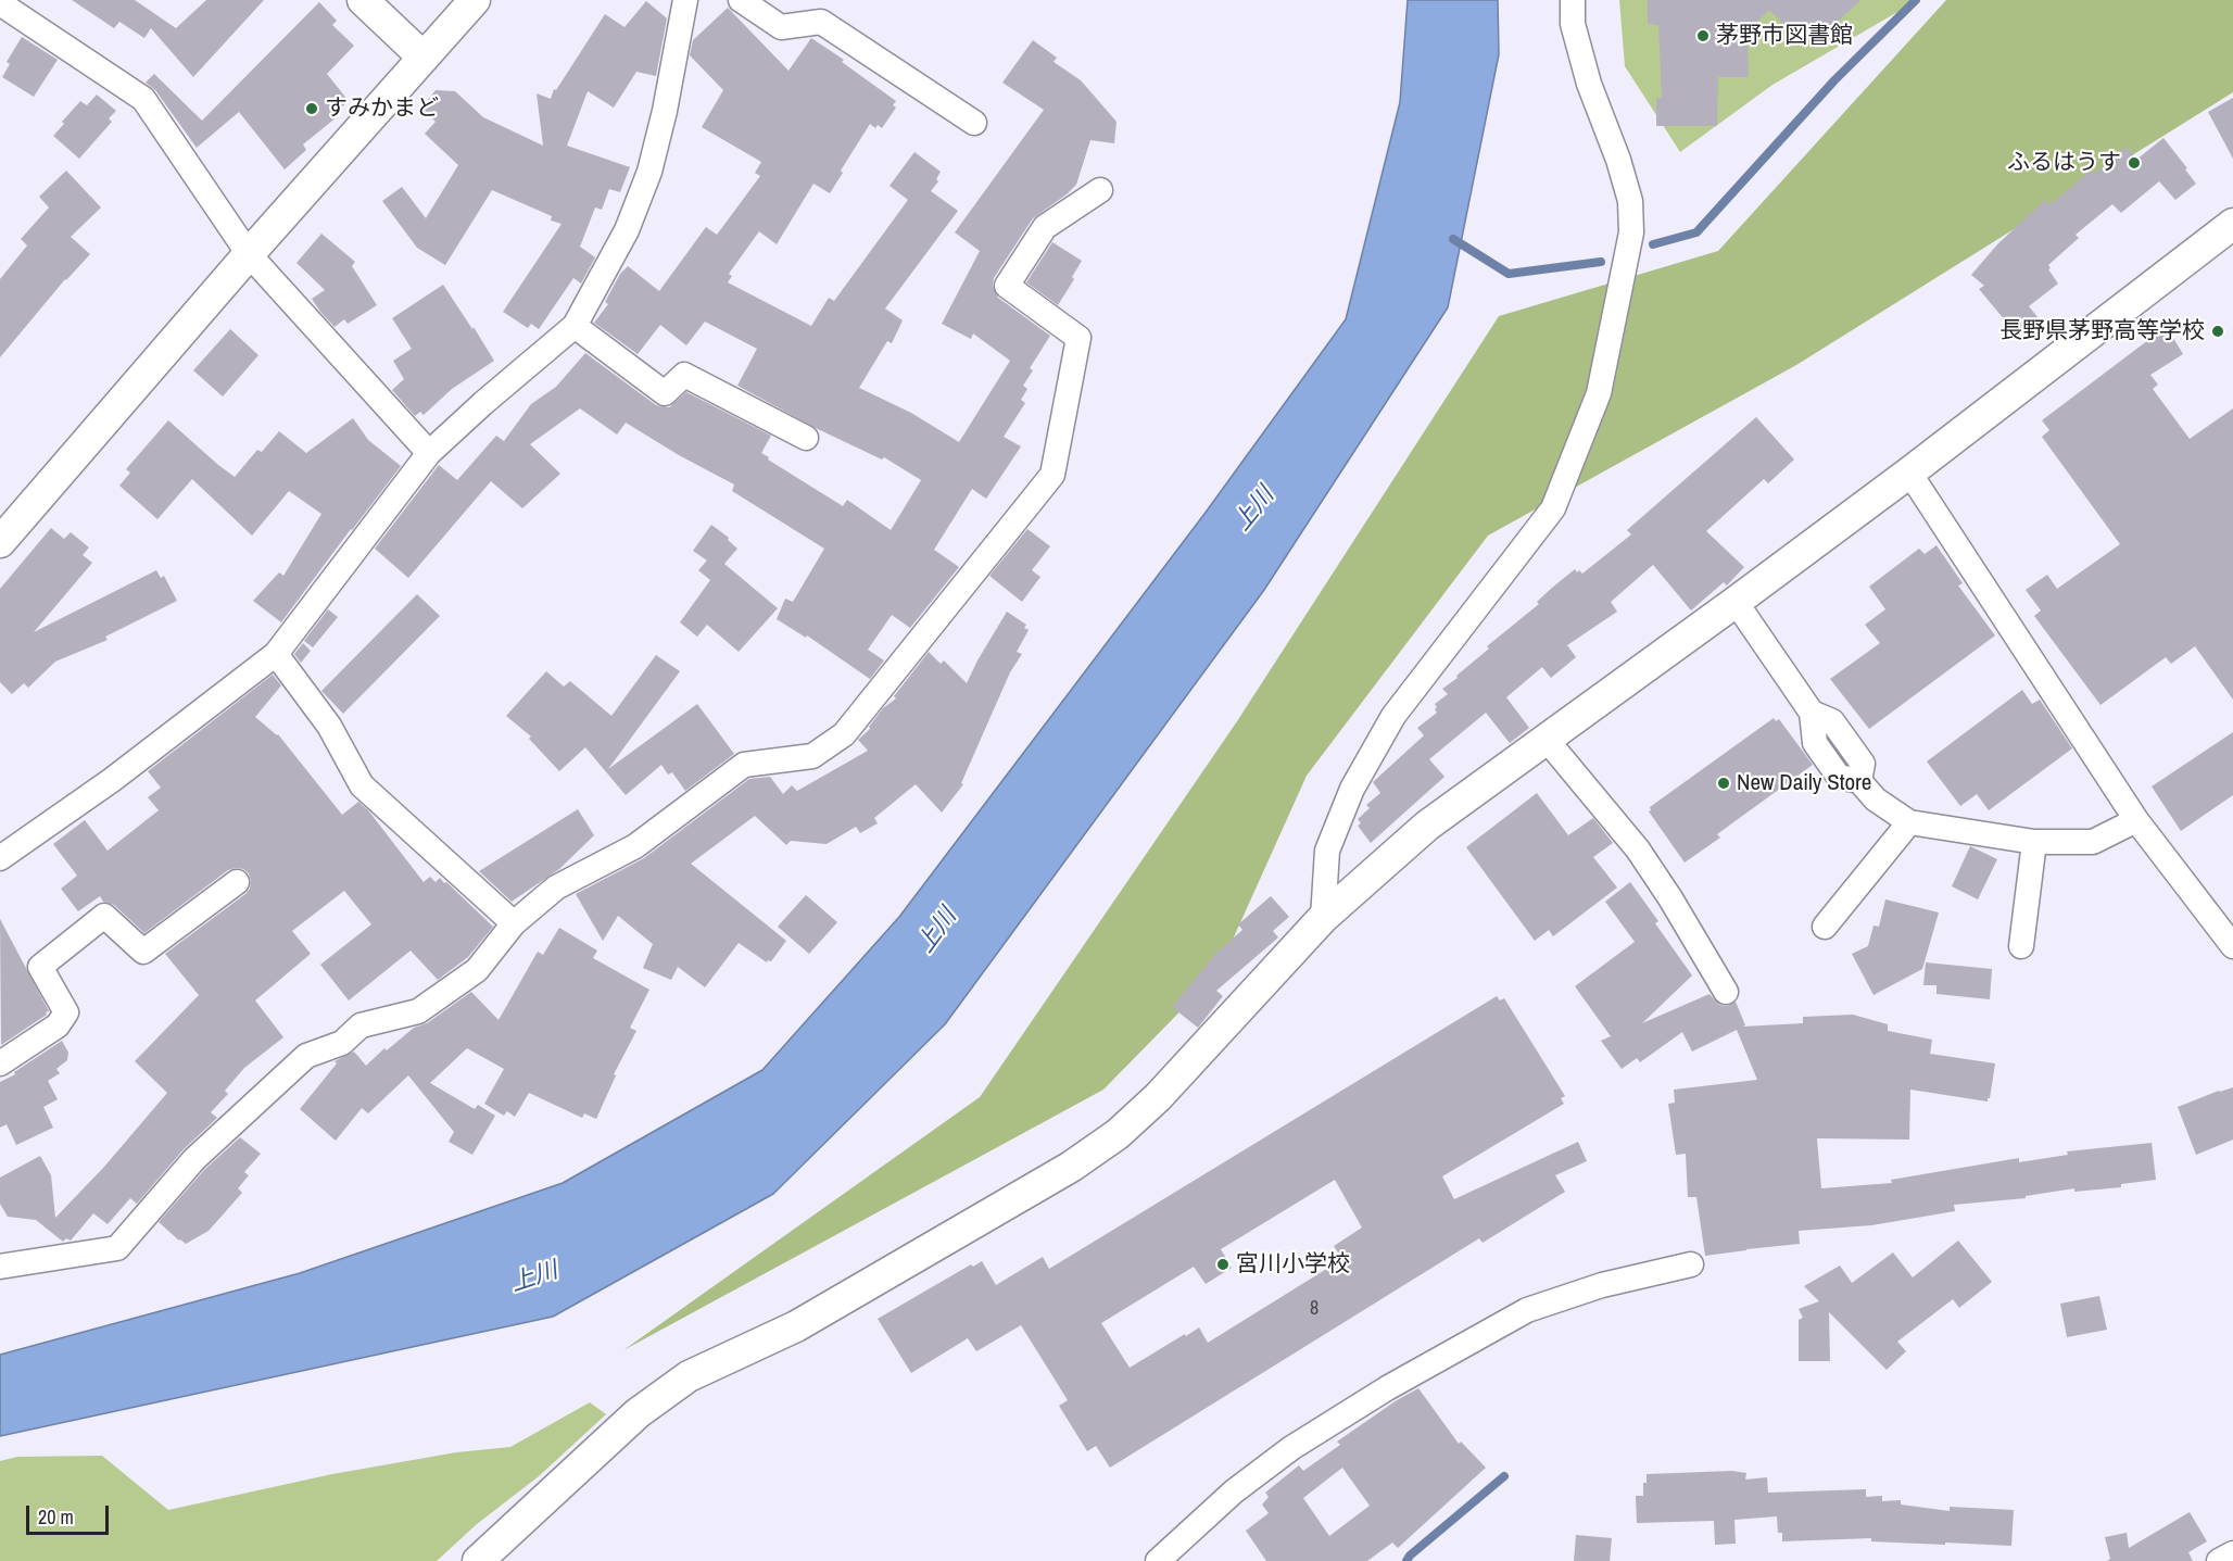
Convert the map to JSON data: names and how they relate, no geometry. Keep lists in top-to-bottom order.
{
  "water": ["上川"],
  "places": [
    "茅野市図書館",
    "すみかまど",
    "ふるはうす",
    "長野県茅野高等学校",
    "New Daily Store",
    "宮川小学校"
  ],
  "house_numbers": ["8"],
  "scale_bar": "20 m"
}
